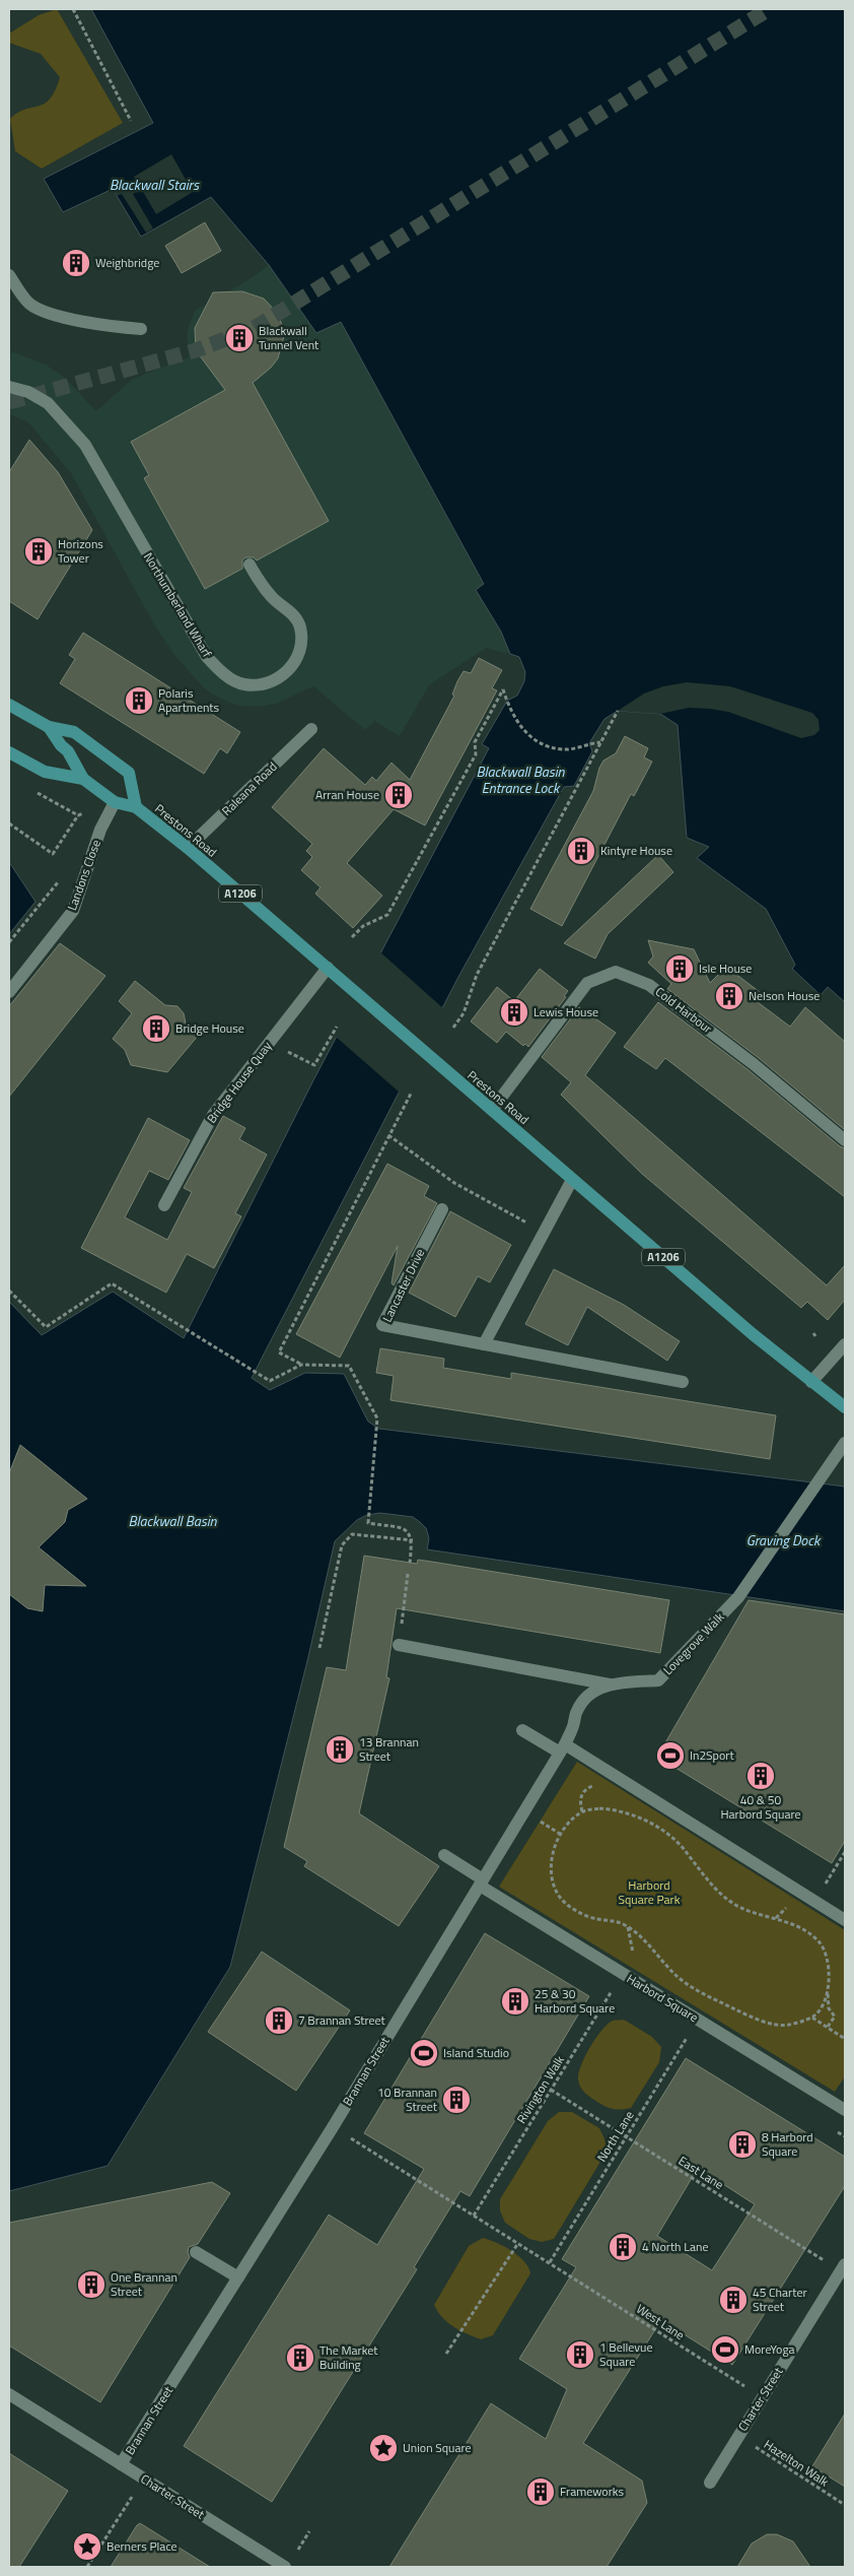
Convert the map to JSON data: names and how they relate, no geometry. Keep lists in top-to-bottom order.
{
  "streets": {
    "main road": ["Prestons Road", "A1206"],
    "street": [
      "Northumberland Wharf",
      "Raleana Road",
      "Landons Close",
      "Cold Harbour",
      "Bridge House Quay",
      "Lancaster Drive",
      "Lovegrove Walk",
      "Harbord Square",
      "Brannan Street",
      "Charter Street"
    ],
    "path": [
      "Rivington Walk",
      "North Lane",
      "East Lane",
      "West Lane",
      "Hazelton Walk"
    ]
  },
  "crossings": [
    ["Raleana Road", "Prestons Road"],
    ["Prestons Road", "Landons Close"],
    ["Prestons Road", "Cold Harbour"],
    ["Prestons Road", "Bridge House Quay"],
    ["Lovegrove Walk", "Brannan Street"],
    ["Harbord Square", "Brannan Street"],
    ["Harbord Square", "Rivington Walk"],
    ["Harbord Square", "North Lane"],
    ["Brannan Street", "Charter Street"],
    ["Rivington Walk", "East Lane"],
    ["Rivington Walk", "West Lane"],
    ["North Lane", "East Lane"],
    ["North Lane", "West Lane"],
    ["East Lane", "Charter Street"],
    ["West Lane", "Charter Street"],
    ["Charter Street", "Hazelton Walk"]
  ],
  "water": [
    "Blackwall Stairs",
    "Blackwall Basin Entrance Lock",
    "Blackwall Basin",
    "Graving Dock"
  ],
  "parks": ["Harbord Square Park"],
  "places": {
    "building": [
      "Weighbridge",
      "Blackwall Tunnel Vent",
      "Horizons Tower",
      "Polaris Apartments",
      "Arran House",
      "Kintyre House",
      "Isle House",
      "Nelson House",
      "Lewis House",
      "Bridge House",
      "13 Brannan Street",
      "40 & 50 Harbord Square",
      "25 & 30 Harbord Square",
      "7 Brannan Street",
      "10 Brannan Street",
      "8 Harbord Square",
      "4 North Lane",
      "One Brannan Street",
      "45 Charter Street",
      "1 Bellevue Square",
      "The Market Building",
      "Frameworks"
    ],
    "sports": ["In2Sport", "Island Studio", "MoreYoga"],
    "place": ["Union Square", "Berners Place"]
  }
}
